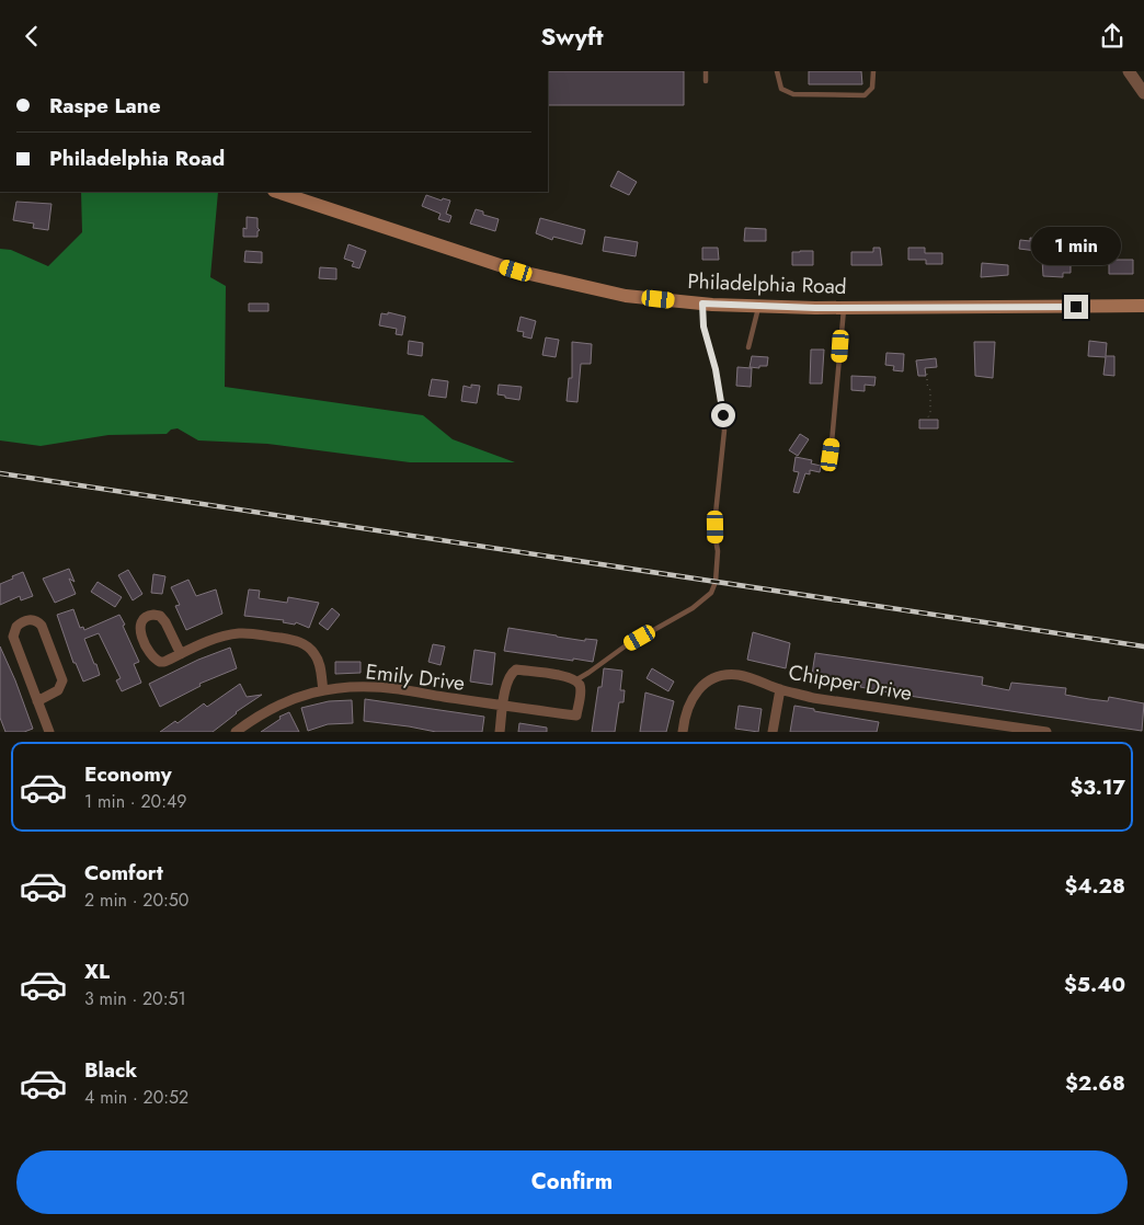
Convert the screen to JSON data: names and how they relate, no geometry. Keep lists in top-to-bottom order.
{
  "streets": {
    "main road": ["Philadelphia Road"],
    "street": ["Emily Drive", "Chipper Drive"]
  },
  "page": {
    "header": "Swyft",
    "banner": ["Raspe Lane", "Philadelphia Road"],
    "bubble": "1 min",
    "list": [
      {
        "name": "Economy",
        "note": "1 min · 20:49",
        "value": "$3.17"
      },
      {
        "name": "Comfort",
        "note": "2 min · 20:50",
        "value": "$4.28"
      },
      {
        "name": "XL",
        "note": "3 min · 20:51",
        "value": "$5.40"
      },
      {
        "name": "Black",
        "note": "4 min · 20:52",
        "value": "$2.68"
      }
    ],
    "buttons": "Confirm"
  }
}
